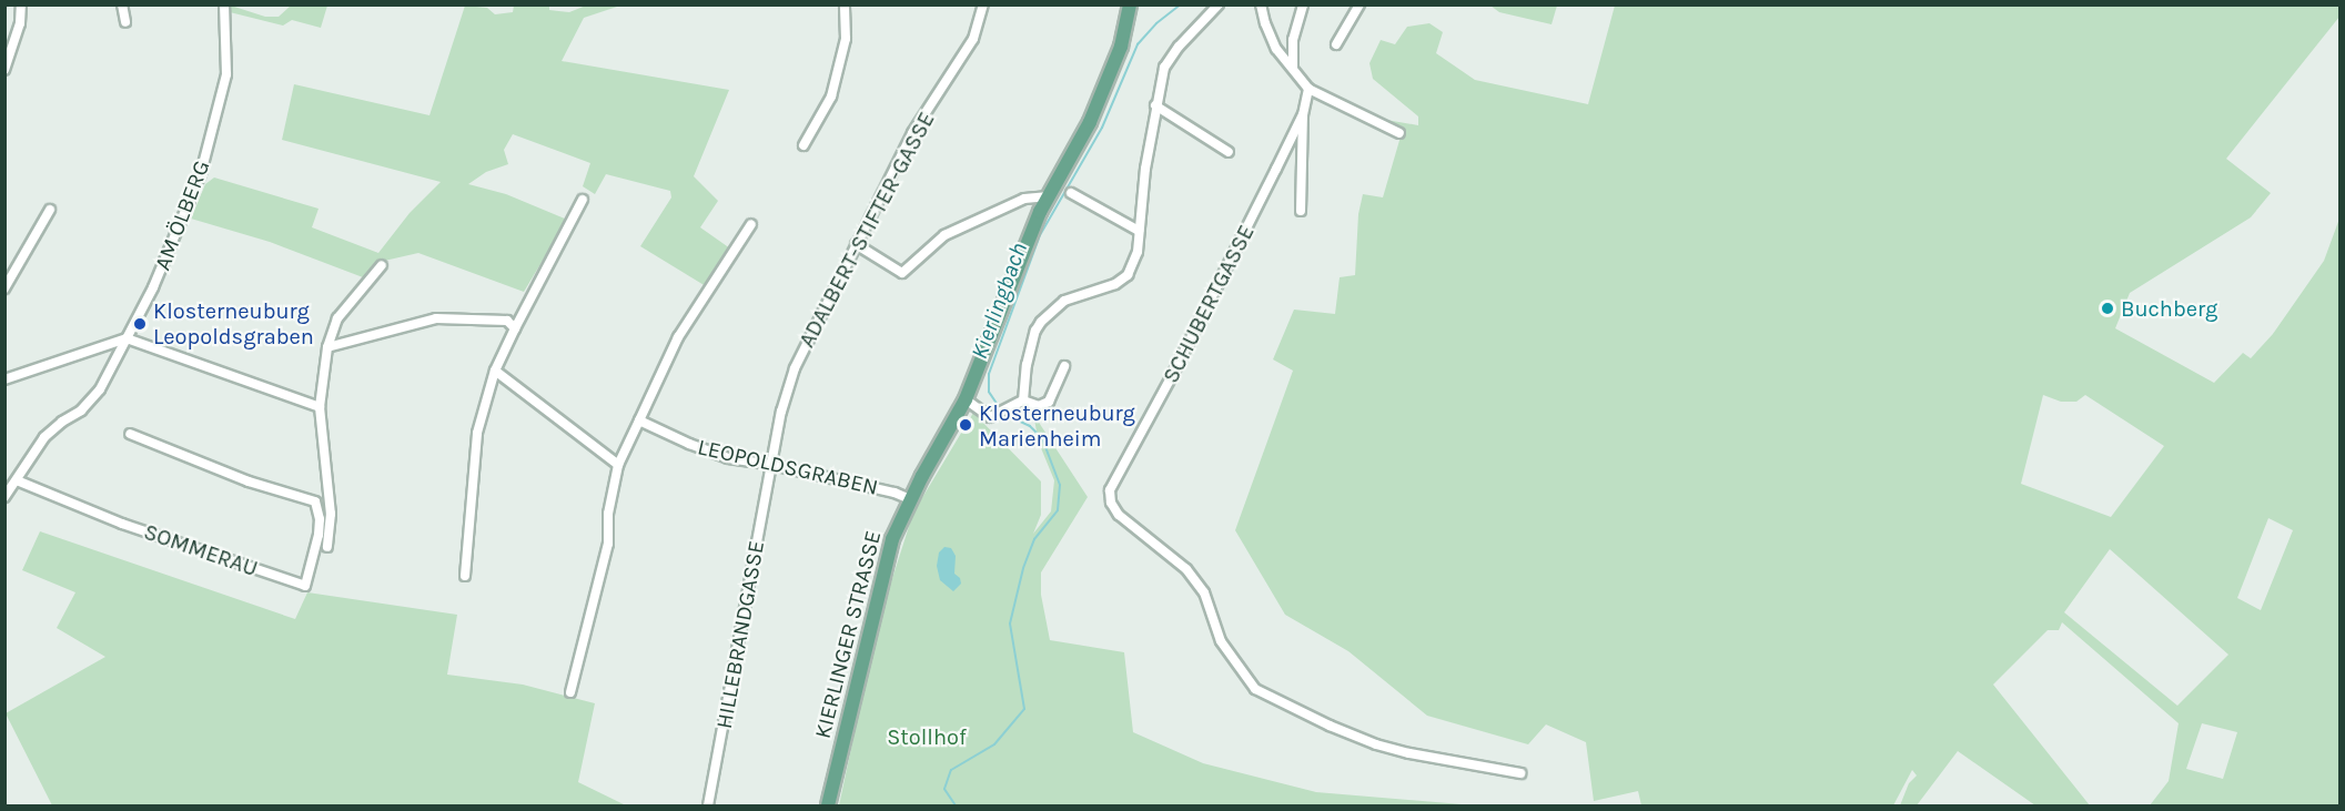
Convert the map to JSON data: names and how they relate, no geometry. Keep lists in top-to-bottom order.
{
  "streets": {
    "main road": ["KIERLINGER STRASSE"],
    "street": [
      "AM ÖLBERG",
      "ADALBERT-STIFTER-GASSE",
      "SCHUBERTGASSE",
      "LEOPOLDSGRABEN",
      "SOMMERAU",
      "HILLEBRANDGASSE"
    ]
  },
  "crossings": [
    ["AM ÖLBERG", "SOMMERAU"],
    ["ADALBERT-STIFTER-GASSE", "LEOPOLDSGRABEN"],
    ["ADALBERT-STIFTER-GASSE", "HILLEBRANDGASSE"],
    ["LEOPOLDSGRABEN", "HILLEBRANDGASSE"],
    ["LEOPOLDSGRABEN", "KIERLINGER STRASSE"]
  ],
  "water": ["Kierlingbach"],
  "parks": ["Stollhof"],
  "places": ["Buchberg", "Klosterneuburg Leopoldsgraben", "Klosterneuburg Marienheim"]
}
